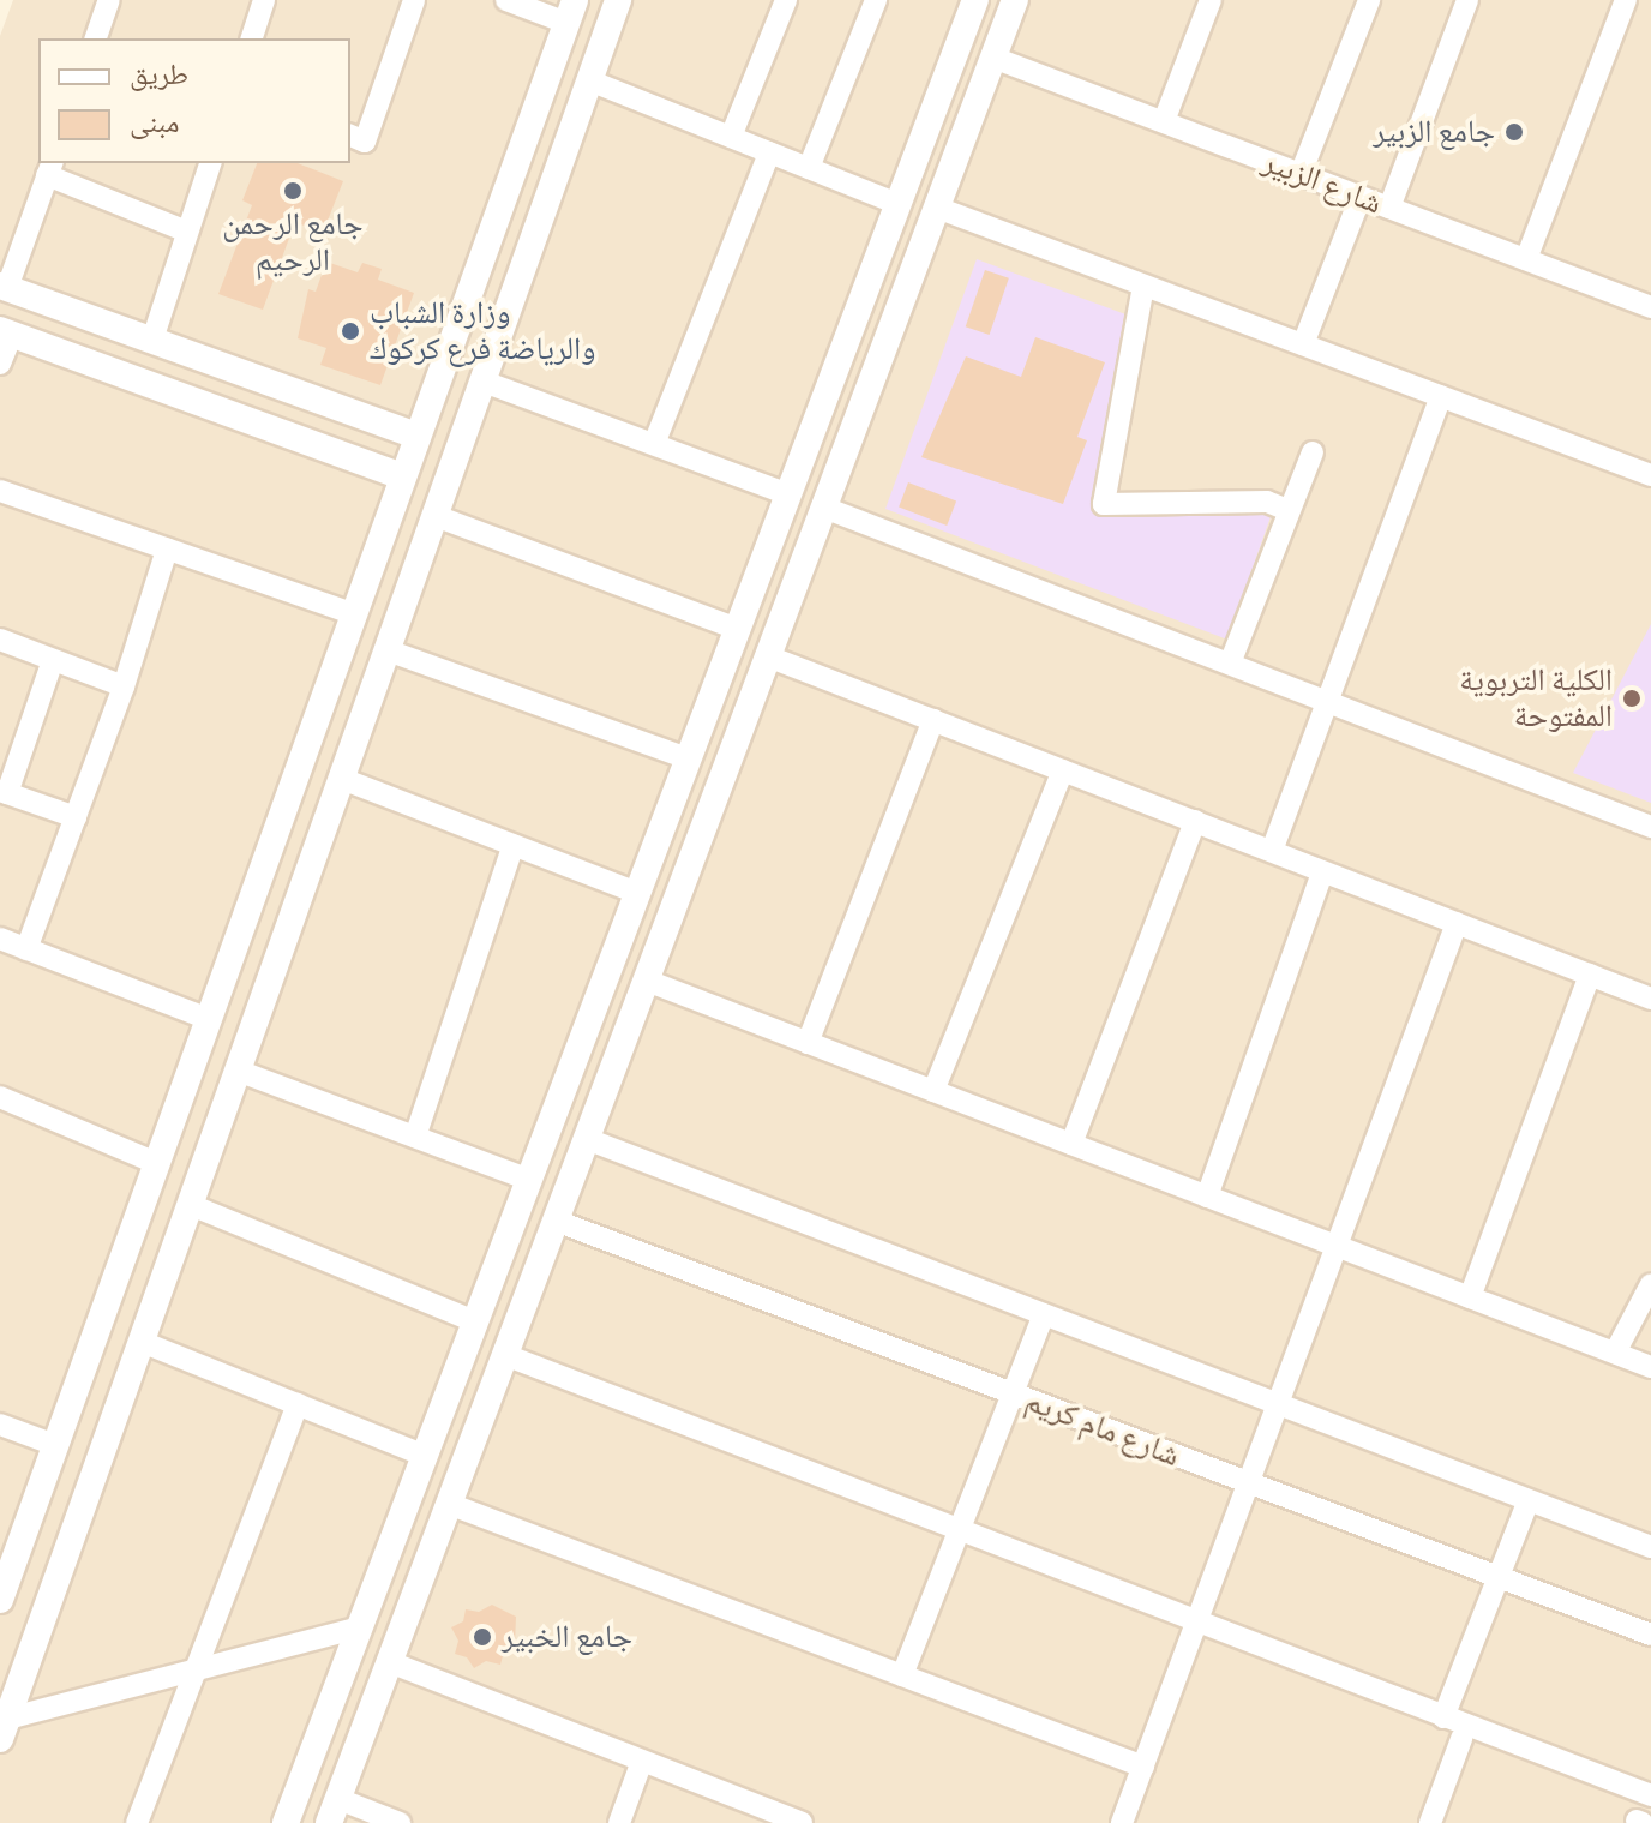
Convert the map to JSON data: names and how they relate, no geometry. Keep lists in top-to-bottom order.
{
  "streets": {
    "street": ["شارع الزبير", "شارع مام كريم"]
  },
  "places": [
    "جامع الزبير",
    "جامع الرحمن الرحيم",
    "وزارة الشباب والرياضة فرع كركوك",
    "الكلية التربوية المفتوحة",
    "جامع الخبير"
  ],
  "legend": ["طريق", "مبنى"]
}
